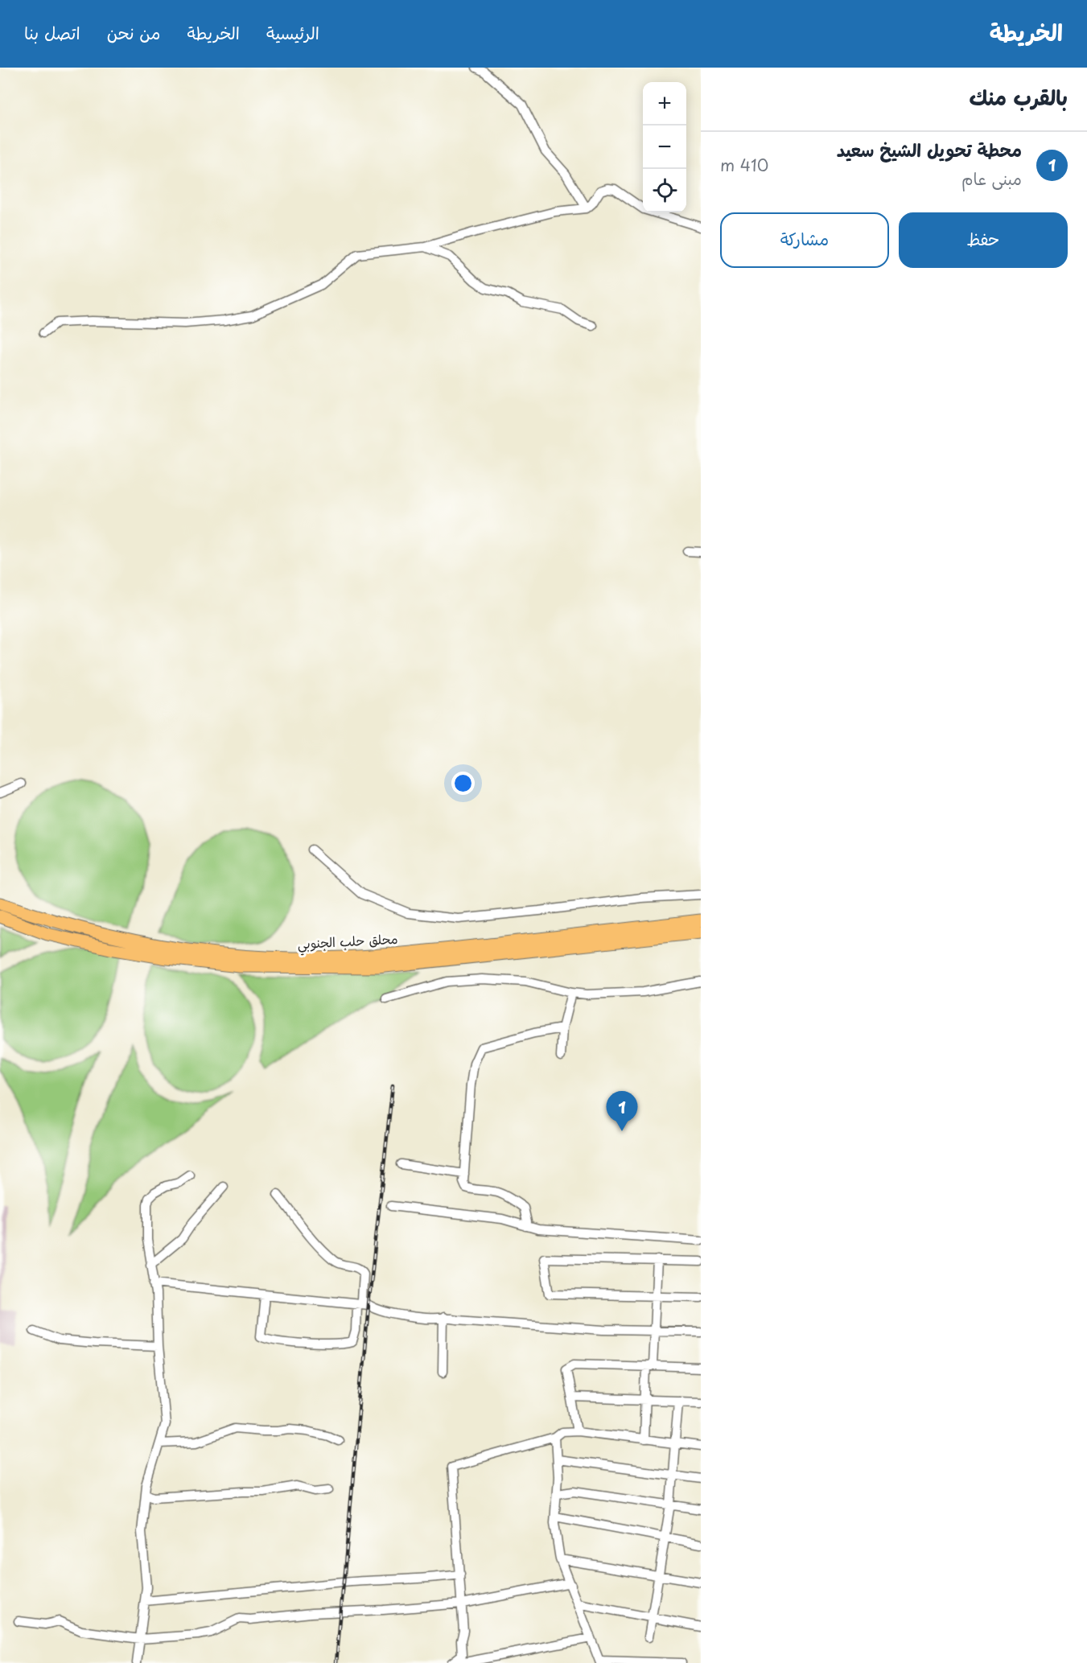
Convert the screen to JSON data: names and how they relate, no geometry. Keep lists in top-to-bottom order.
{
  "streets": {
    "highway": ["محلق حلب الجنوبي"]
  },
  "page": {
    "header": "الخريطة",
    "nav": [
      "الرئيسية",
      "الخريطة",
      "من نحن",
      "اتصل بنا"
    ],
    "heading": "بالقرب منك",
    "map_buttons": ["+", "−"],
    "list": [
      {
        "mark": "1",
        "name": "محطة تحويل الشيخ سعيد",
        "note": "مبنى عام",
        "value": "410 m"
      }
    ],
    "buttons": ["حفظ", "مشاركة"],
    "pins": "1"
  }
}
